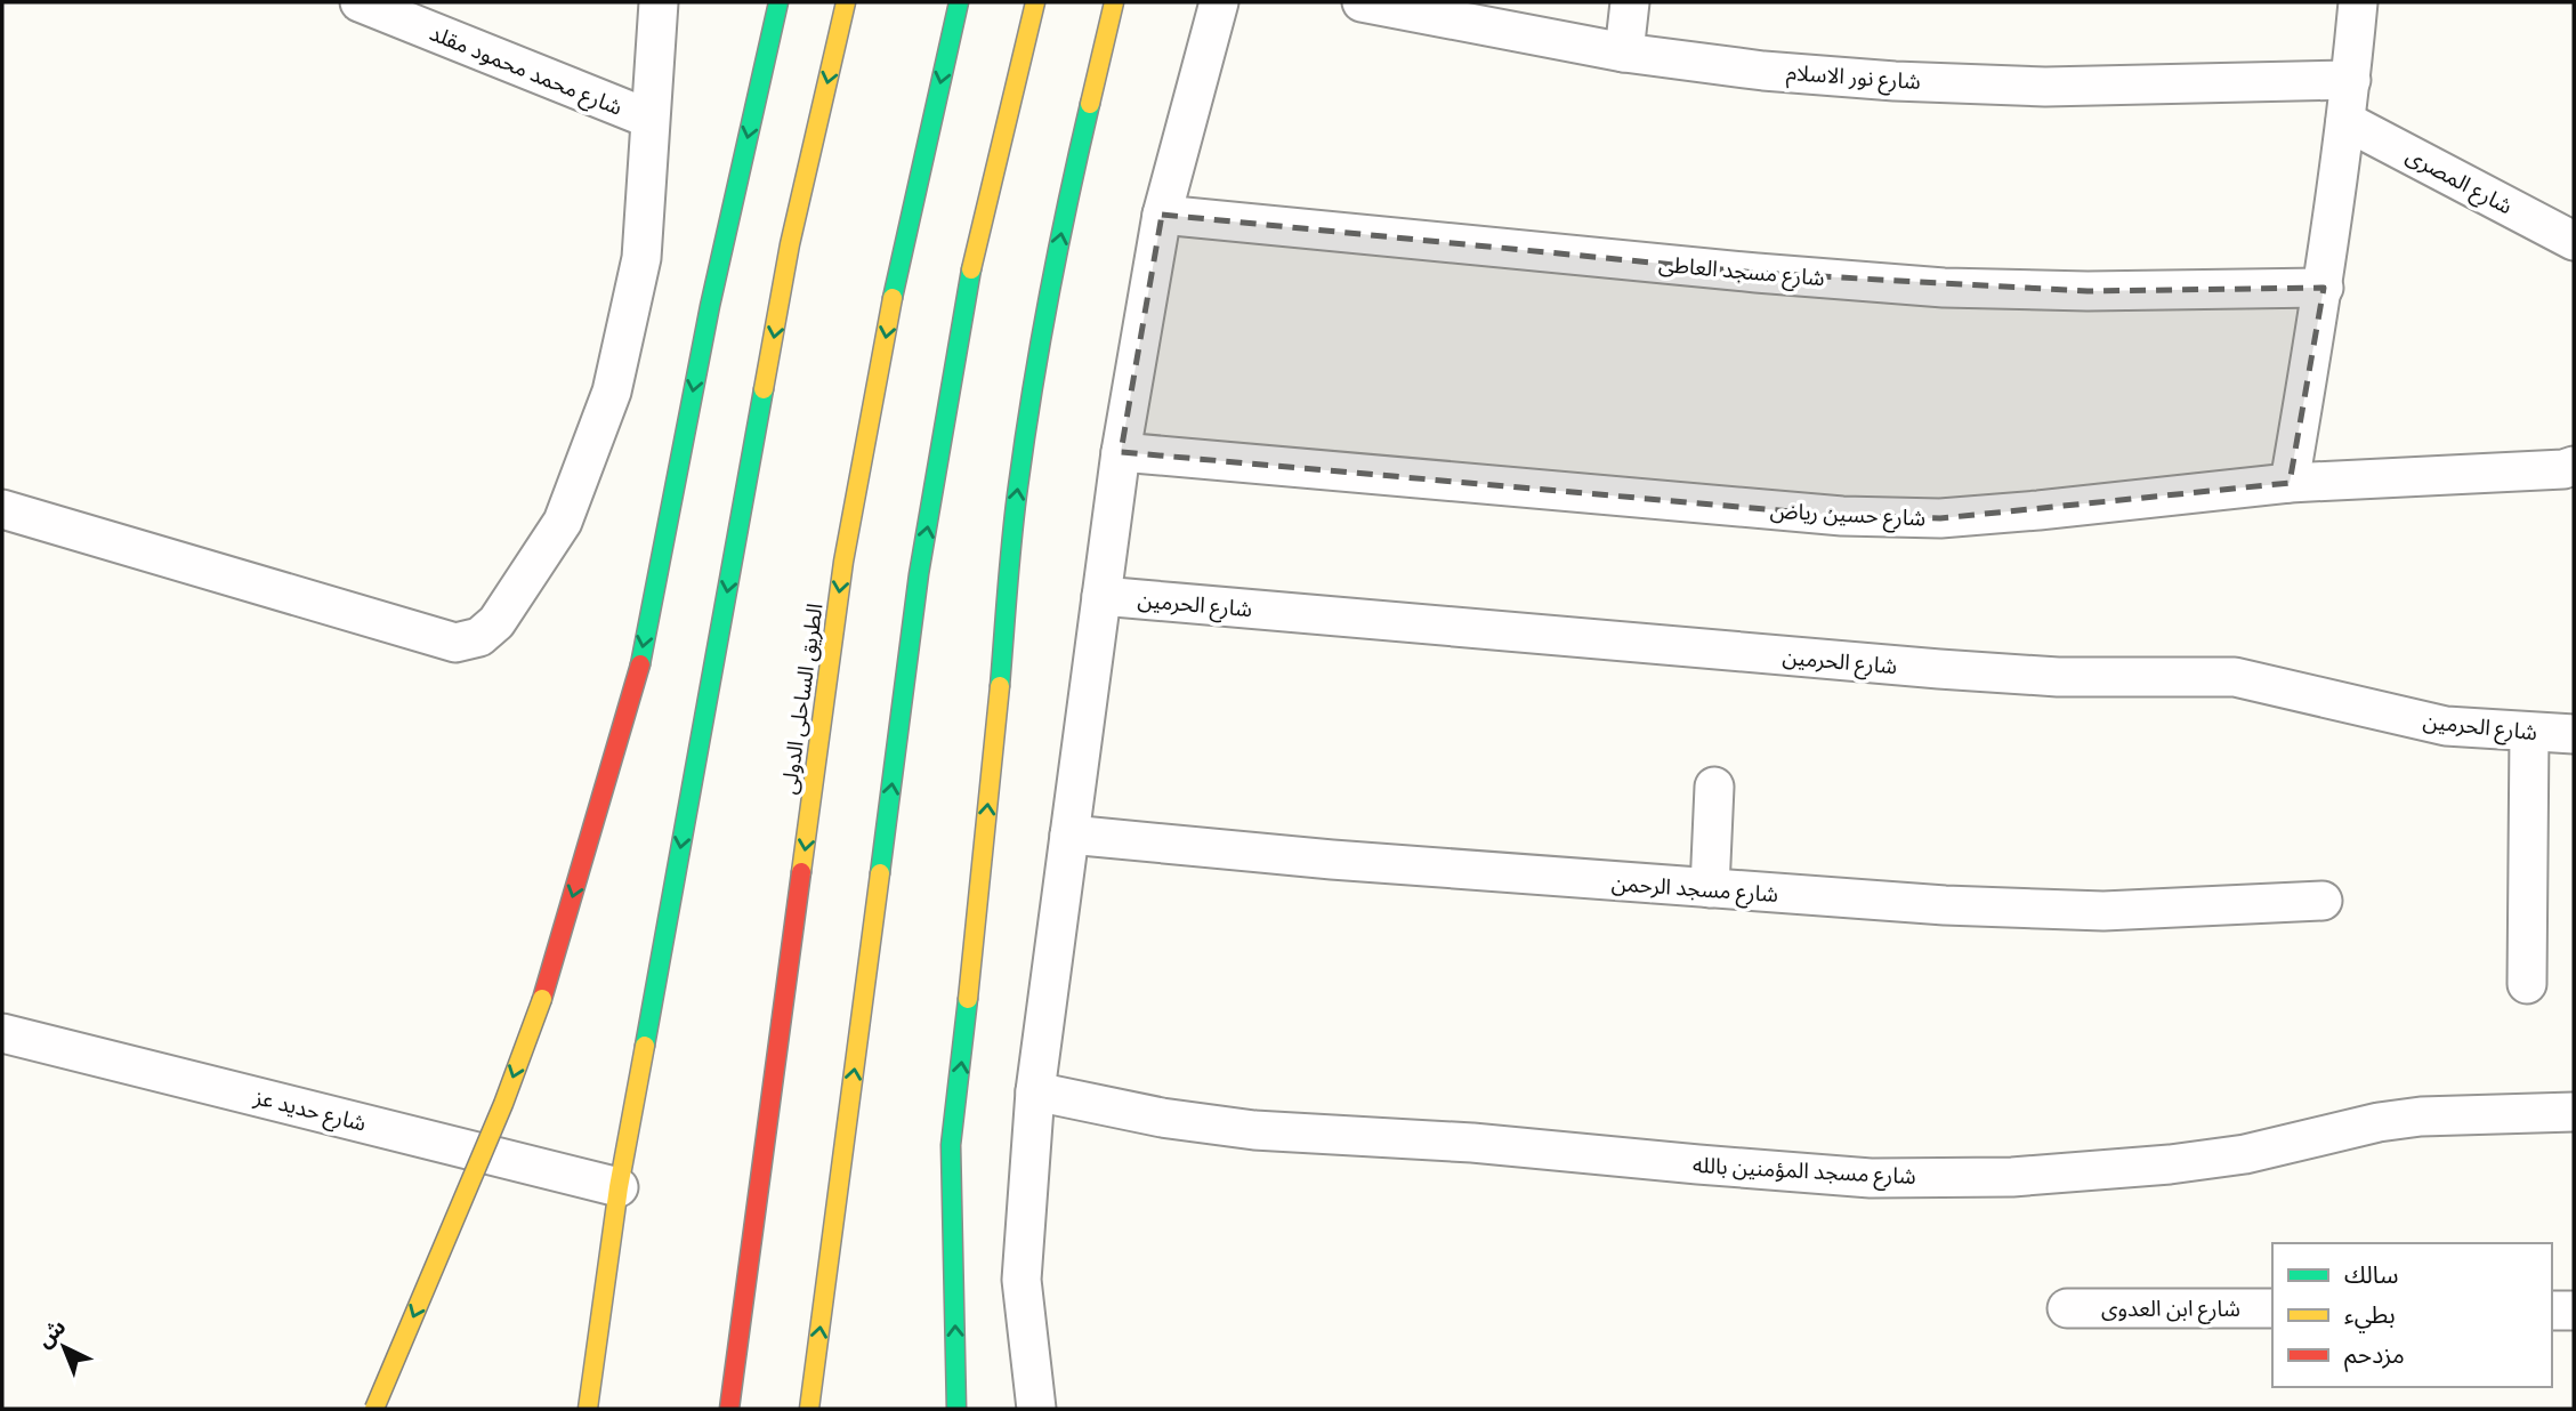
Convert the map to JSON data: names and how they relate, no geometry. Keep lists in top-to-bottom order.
{
  "streets": {
    "main road": ["الطريق الساحلى الدولى"],
    "street": [
      "شارع محمد محمود مقلد",
      "شارع نور الاسلام",
      "شارع المصرى",
      "شارع مسجد العاطى",
      "شارع حسين رياض",
      "شارع الحرمين",
      "شارع مسجد الرحمن",
      "شارع حديد عز",
      "شارع مسجد المؤمنين بالله",
      "شارع ابن العدوى"
    ]
  },
  "legend": ["سالك", "بطيء", "مزدحم"],
  "north": "top left"
}
